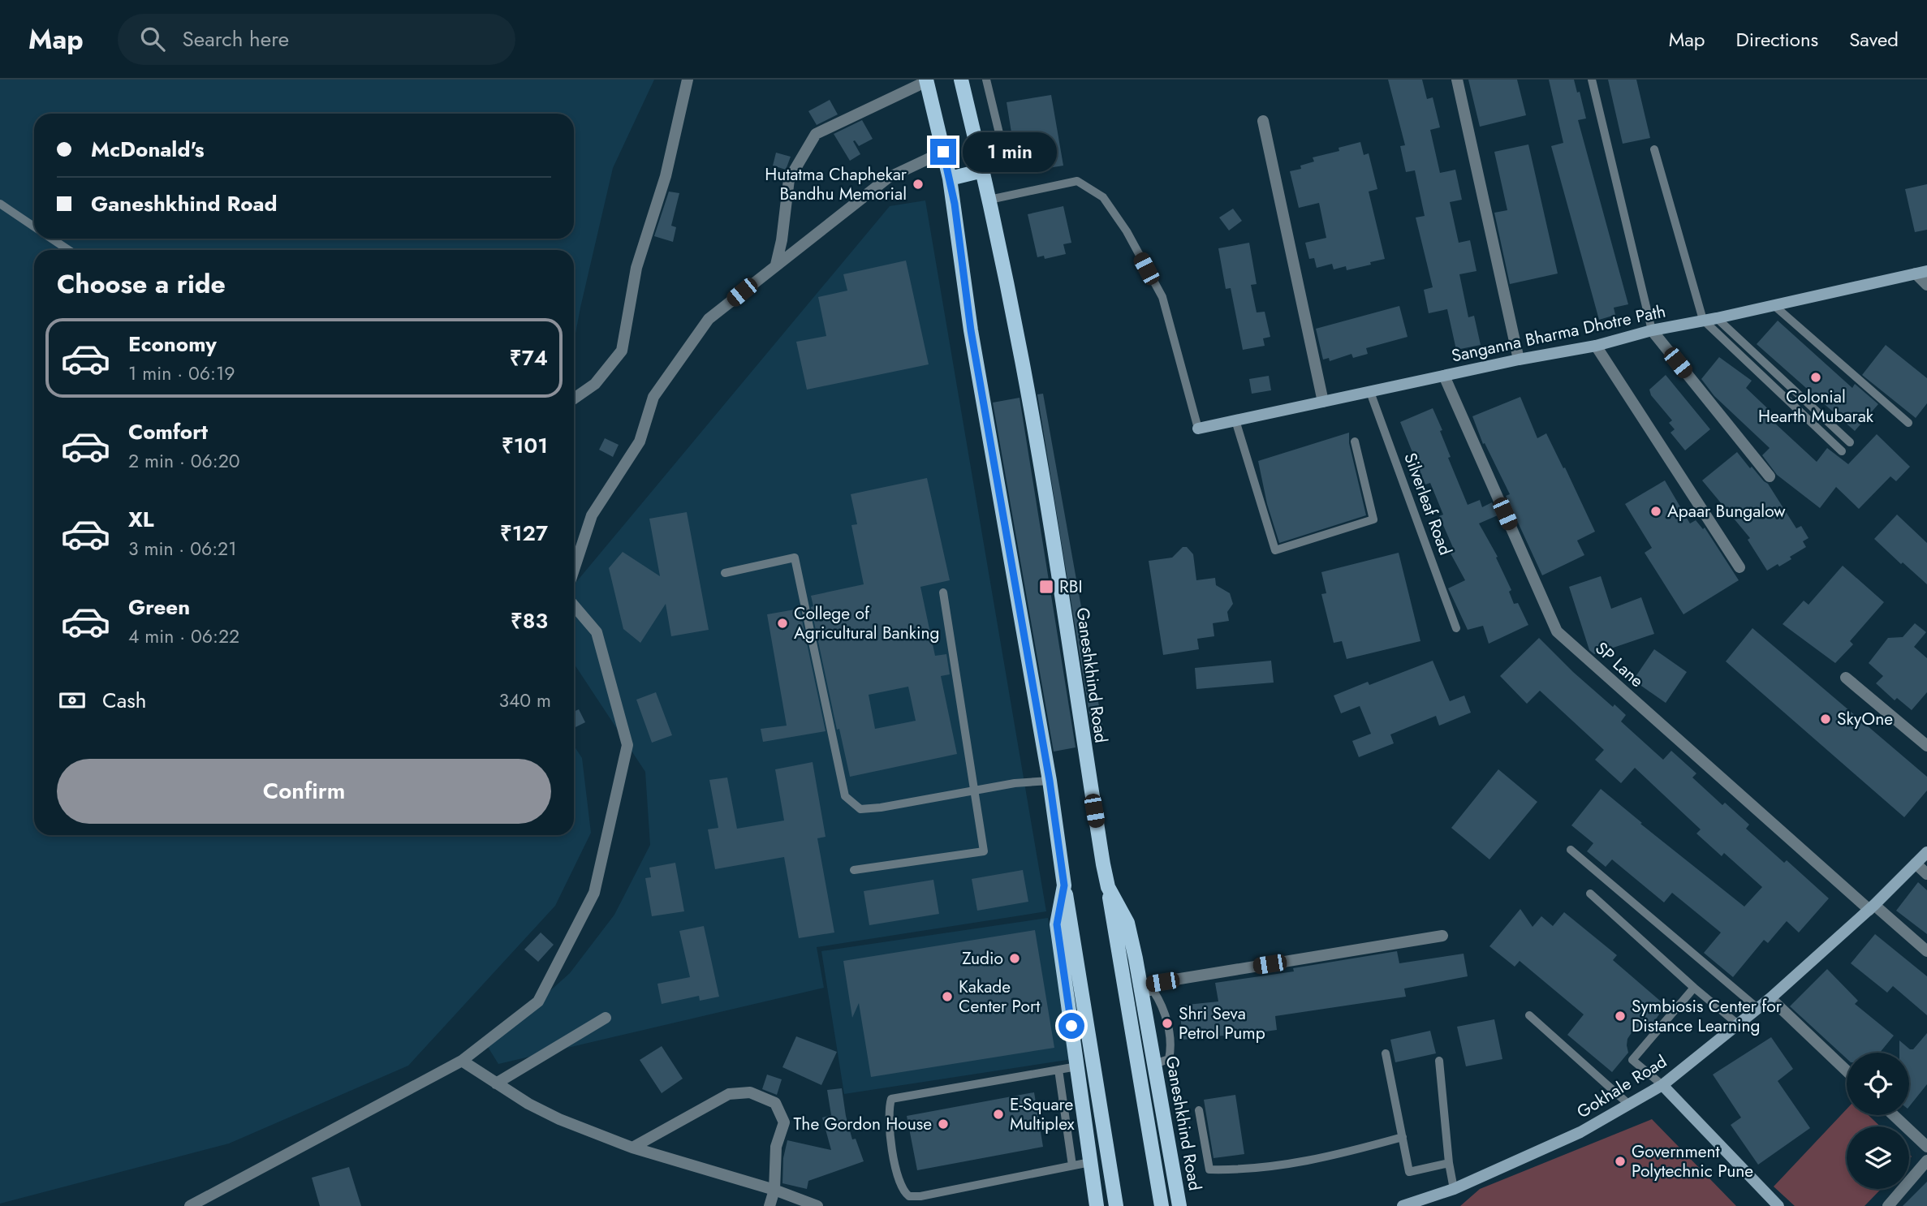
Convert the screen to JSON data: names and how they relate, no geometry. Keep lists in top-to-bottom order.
{
  "streets": {
    "main road": ["Ganeshkhind Road"],
    "street": ["Sanganna Bharma Dhotre Path", "SP Lane", "Gokhale Road"],
    "lane": ["Silverleaf Road"]
  },
  "crossings": [
    ["Sanganna Bharma Dhotre Path", "Silverleaf Road"],
    ["Sanganna Bharma Dhotre Path", "SP Lane"],
    ["SP Lane", "Gokhale Road"]
  ],
  "places": {
    "other": [
      "Hutatma Chaphekar Bandhu Memorial",
      "Colonial Hearth Mubarak",
      "Apaar Bungalow",
      "College of Agricultural Banking",
      "SkyOne",
      "Zudio",
      "Kakade Center Port",
      "Symbiosis Center for Distance Learning",
      "Shri Seva Petrol Pump",
      "E-Square Multiplex",
      "The Gordon House",
      "Government Polytechnic Pune"
    ],
    "transit": ["RBI"]
  },
  "page": {
    "header": "Map",
    "search": "Search here",
    "nav": ["Map", "Directions", "Saved"],
    "banner": ["McDonald's", "Ganeshkhind Road"],
    "bubble": "1 min",
    "heading": "Choose a ride",
    "list": [
      {
        "name": "Economy",
        "note": "1 min · 06:19",
        "value": "₹74"
      },
      {
        "name": "Comfort",
        "note": "2 min · 06:20",
        "value": "₹101"
      },
      {
        "name": "XL",
        "note": "3 min · 06:21",
        "value": "₹127"
      },
      {
        "name": "Green",
        "note": "4 min · 06:22",
        "value": "₹83"
      }
    ],
    "pay": ["Cash", "340 m"],
    "buttons": "Confirm"
  }
}
